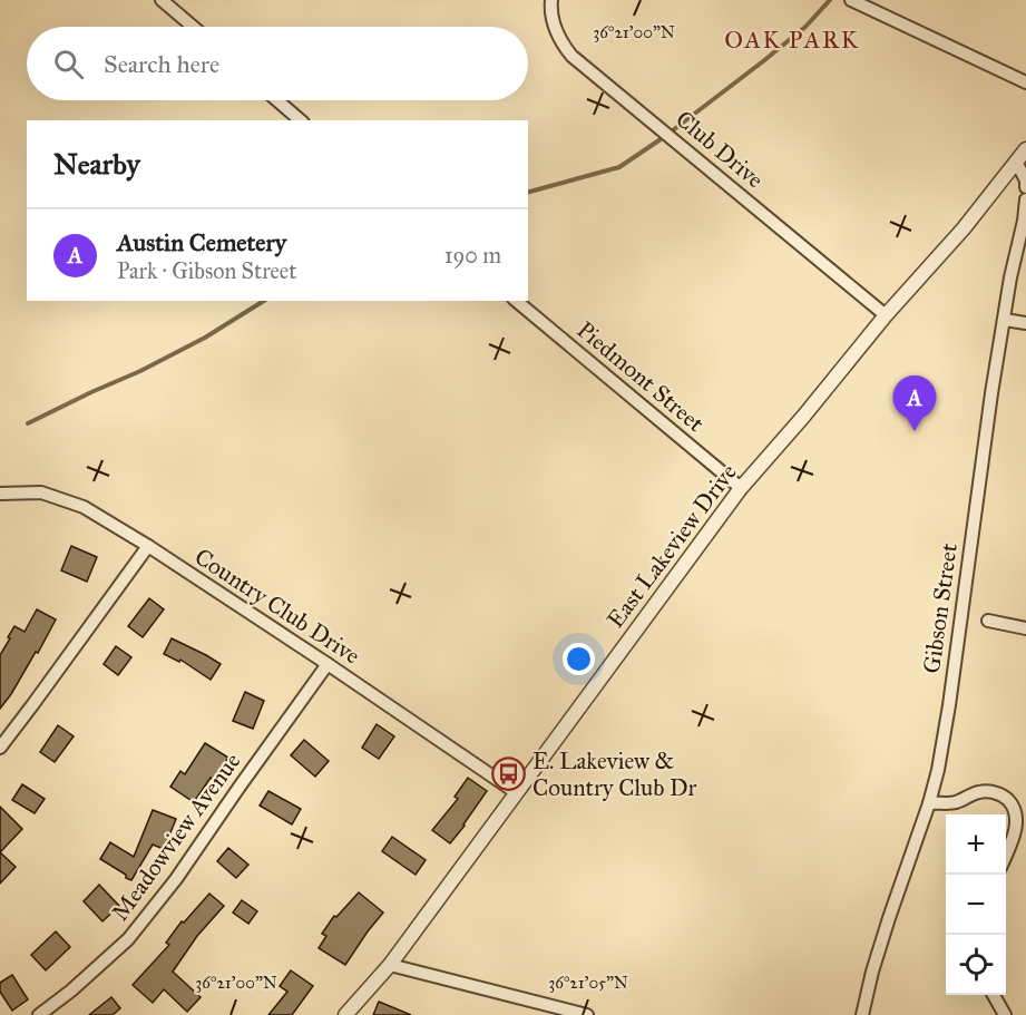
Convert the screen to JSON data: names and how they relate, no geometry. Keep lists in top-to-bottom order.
{
  "streets": {
    "street": [
      "Club Drive",
      "Piedmont Street",
      "East Lakeview Drive",
      "Country Club Drive",
      "Gibson Street",
      "Meadowview Avenue"
    ]
  },
  "crossings": [
    ["Club Drive", "East Lakeview Drive"],
    ["Piedmont Street", "East Lakeview Drive"],
    ["East Lakeview Drive", "Country Club Drive"],
    ["Country Club Drive", "Meadowview Avenue"]
  ],
  "districts": ["OAK PARK"],
  "places": {
    "bus stop": ["E. Lakeview & Country Club Dr"]
  },
  "page": {
    "search": "Search here",
    "heading": "Nearby",
    "list": [
      {
        "mark": "A",
        "name": "Austin Cemetery",
        "note": "Park · Gibson Street",
        "value": "190 m"
      }
    ],
    "pins": "A",
    "map_buttons": ["+", "−"]
  },
  "coordinates": ["36°21'00\"N", "36°21'05\"N"]
}
